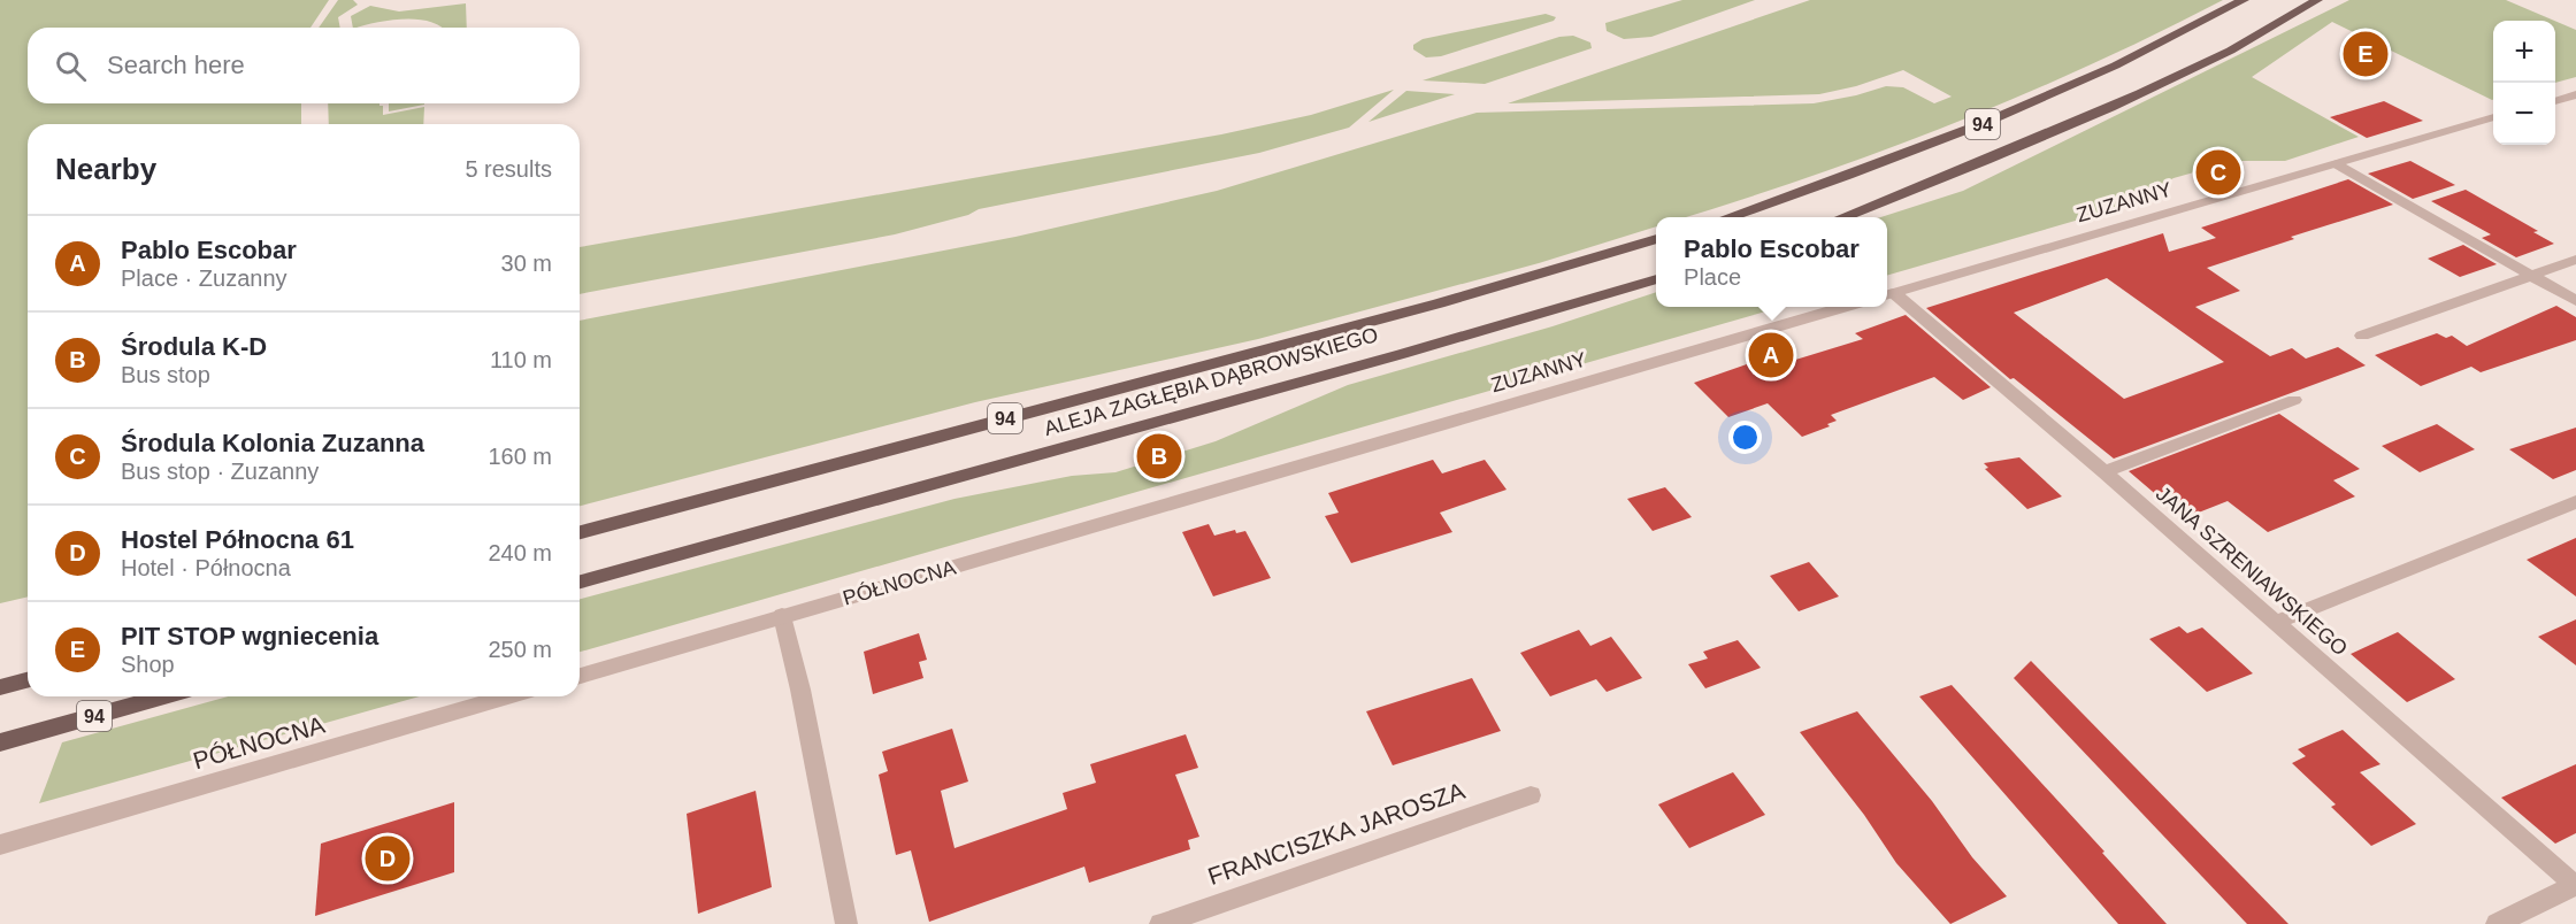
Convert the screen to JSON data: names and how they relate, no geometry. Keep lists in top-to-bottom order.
{
  "streets": {
    "main road": ["94", "ALEJA ZAGŁĘBIA DĄBROWSKIEGO"],
    "street": [
      "ZUZANNY",
      "JANA SZRENIAWSKIEGO",
      "PÓŁNOCNA",
      "FRANCISZKA JAROSZA"
    ]
  },
  "crossings": [
    ["ZUZANNY", "JANA SZRENIAWSKIEGO"],
    ["ZUZANNY", "PÓŁNOCNA"]
  ],
  "page": {
    "map_buttons": ["+", "−"],
    "search": "Search here",
    "pins": [
      "E",
      "C",
      "A",
      "B",
      "D"
    ],
    "heading": ["Nearby", "5 results"],
    "list": [
      {
        "mark": "A",
        "name": "Pablo Escobar",
        "note": "Place · Zuzanny",
        "value": "30 m"
      },
      {
        "mark": "B",
        "name": "Środula K-D",
        "note": "Bus stop",
        "value": "110 m"
      },
      {
        "mark": "C",
        "name": "Środula Kolonia Zuzanna",
        "note": "Bus stop · Zuzanny",
        "value": "160 m"
      },
      {
        "mark": "D",
        "name": "Hostel Północna 61",
        "note": "Hotel · Północna",
        "value": "240 m"
      },
      {
        "mark": "E",
        "name": "PIT STOP wgniecenia",
        "note": "Shop",
        "value": "250 m"
      }
    ],
    "popup": ["Pablo Escobar", "Place"]
  }
}
